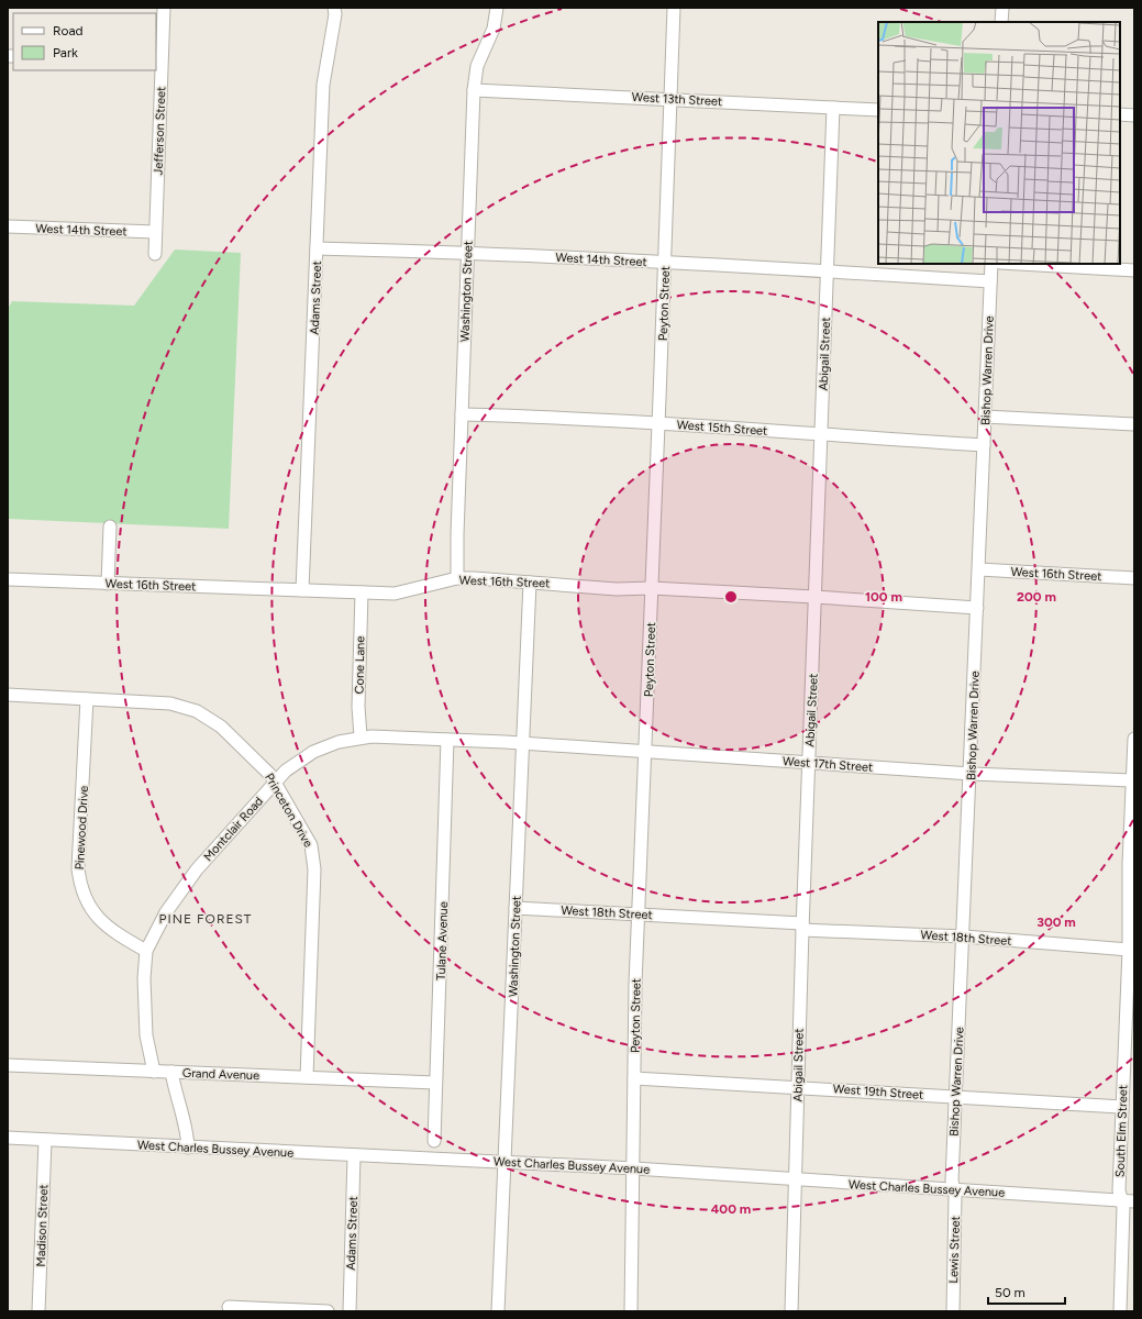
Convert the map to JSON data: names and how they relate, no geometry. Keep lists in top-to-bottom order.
{
  "streets": {
    "street": [
      "West 13th Street",
      "Jefferson Street",
      "West 14th Street",
      "Washington Street",
      "Adams Street",
      "Peyton Street",
      "Abigail Street",
      "Bishop Warren Drive",
      "West 15th Street",
      "West 16th Street",
      "Cone Lane",
      "West 17th Street",
      "Princeton Drive",
      "Pinewood Drive",
      "Montclair Road",
      "West 18th Street",
      "Tulane Avenue",
      "Grand Avenue",
      "West 19th Street",
      "South Elm Street",
      "West Charles Bussey Avenue",
      "Madison Street",
      "Lewis Street"
    ]
  },
  "crossings": [
    ["West 13th Street", "Washington Street"],
    ["West 13th Street", "Peyton Street"],
    ["West 13th Street", "Abigail Street"],
    ["Jefferson Street", "West 14th Street"],
    ["West 14th Street", "Washington Street"],
    ["West 14th Street", "Adams Street"],
    ["West 14th Street", "Peyton Street"],
    ["West 14th Street", "Abigail Street"],
    ["West 14th Street", "Bishop Warren Drive"],
    ["Washington Street", "West 15th Street"],
    ["Washington Street", "West 16th Street"],
    ["Washington Street", "West 17th Street"],
    ["Washington Street", "Montclair Road"],
    ["Washington Street", "West 18th Street"],
    ["Washington Street", "West Charles Bussey Avenue"],
    ["Adams Street", "West 16th Street"],
    ["Adams Street", "West Charles Bussey Avenue"],
    ["Peyton Street", "West 15th Street"],
    ["Peyton Street", "West 16th Street"],
    ["Peyton Street", "West 17th Street"],
    ["Peyton Street", "West 18th Street"],
    ["Peyton Street", "West 19th Street"],
    ["Peyton Street", "West Charles Bussey Avenue"],
    ["Abigail Street", "West 15th Street"],
    ["Abigail Street", "West 16th Street"],
    ["Abigail Street", "West 17th Street"],
    ["Abigail Street", "West 18th Street"],
    ["Abigail Street", "West 19th Street"],
    ["Abigail Street", "West Charles Bussey Avenue"],
    ["Bishop Warren Drive", "West 15th Street"],
    ["Bishop Warren Drive", "West 16th Street"],
    ["Bishop Warren Drive", "West 17th Street"],
    ["Bishop Warren Drive", "West 18th Street"],
    ["Bishop Warren Drive", "West 19th Street"],
    ["Bishop Warren Drive", "West Charles Bussey Avenue"],
    ["Bishop Warren Drive", "Lewis Street"],
    ["West 16th Street", "Cone Lane"],
    ["Cone Lane", "Montclair Road"],
    ["West 17th Street", "Montclair Road"],
    ["West 17th Street", "South Elm Street"],
    ["Princeton Drive", "Pinewood Drive"],
    ["Princeton Drive", "Montclair Road"],
    ["Princeton Drive", "Grand Avenue"],
    ["Pinewood Drive", "Montclair Road"],
    ["Montclair Road", "Tulane Avenue"],
    ["Montclair Road", "Grand Avenue"],
    ["West 18th Street", "South Elm Street"],
    ["Tulane Avenue", "Grand Avenue"],
    ["West 19th Street", "South Elm Street"],
    ["South Elm Street", "West Charles Bussey Avenue"],
    ["West Charles Bussey Avenue", "Madison Street"],
    ["West Charles Bussey Avenue", "Lewis Street"]
  ],
  "districts": ["PINE FOREST"],
  "legend": ["Road", "Park"],
  "scale_bar": "50 m",
  "rings": [
    "100 m",
    "200 m",
    "300 m",
    "400 m"
  ]
}
